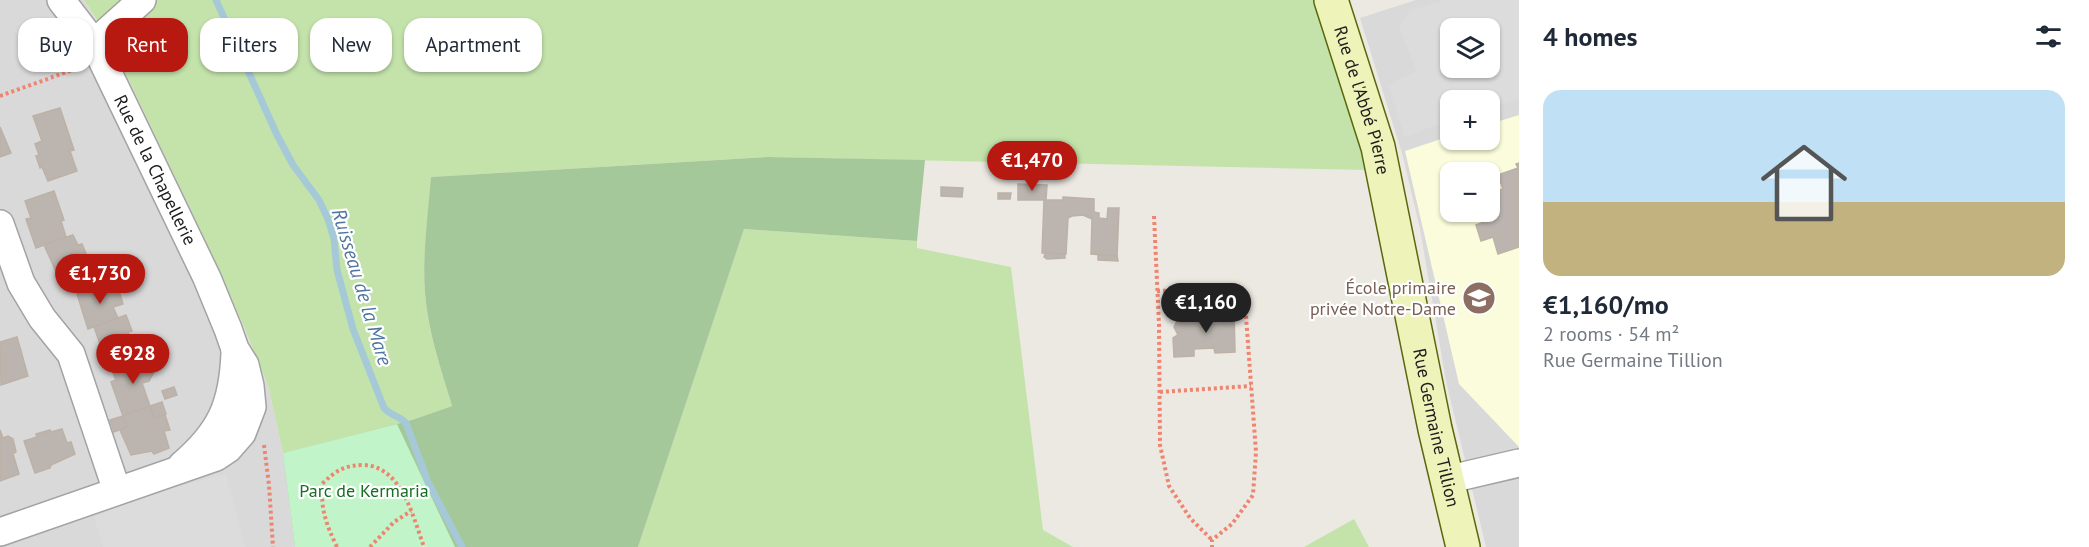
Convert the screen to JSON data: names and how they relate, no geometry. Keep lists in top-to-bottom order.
{
  "streets": {
    "street": ["Rue de l'Abbé Pierre", "Rue de la Chapellerie", "Rue Germaine Tillion"]
  },
  "crossings": [
    ["Rue de l'Abbé Pierre", "Rue Germaine Tillion"]
  ],
  "water": ["Ruisseau de la Mare"],
  "parks": ["Parc de Kermaria"],
  "places": {
    "school or university": ["École primaire privée Notre-Dame"]
  },
  "page": {
    "heading": "4 homes",
    "map_buttons": ["+", "−"],
    "chip": [
      "Buy",
      "Rent",
      "Filters",
      "New",
      "Apartment"
    ],
    "list": [
      {
        "name": "€1,160/mo",
        "note": "2 rooms · 54 m² · Rue Germaine Tillion"
      }
    ],
    "price": [
      "€1,470",
      "€1,730",
      "€1,160",
      "€928"
    ]
  }
}
